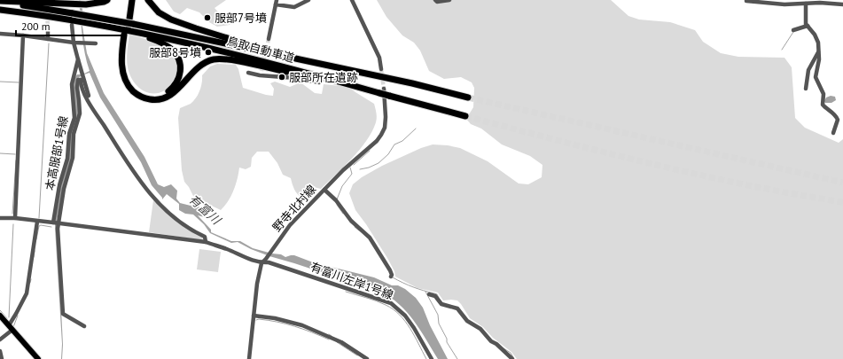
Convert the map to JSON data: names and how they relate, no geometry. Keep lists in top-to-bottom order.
{
  "streets": {
    "highway": ["鳥取自動車道"],
    "street": ["本高服部1号線", "野寺北村線", "有富川左岸1号線"]
  },
  "crossings": [
    ["鳥取自動車道", "野寺北村線"],
    ["野寺北村線", "有富川左岸1号線"]
  ],
  "water": ["有富川"],
  "places": ["服部7号墳", "服部8号墳", "服部所在遺跡"],
  "scale_bar": "200 m"
}
